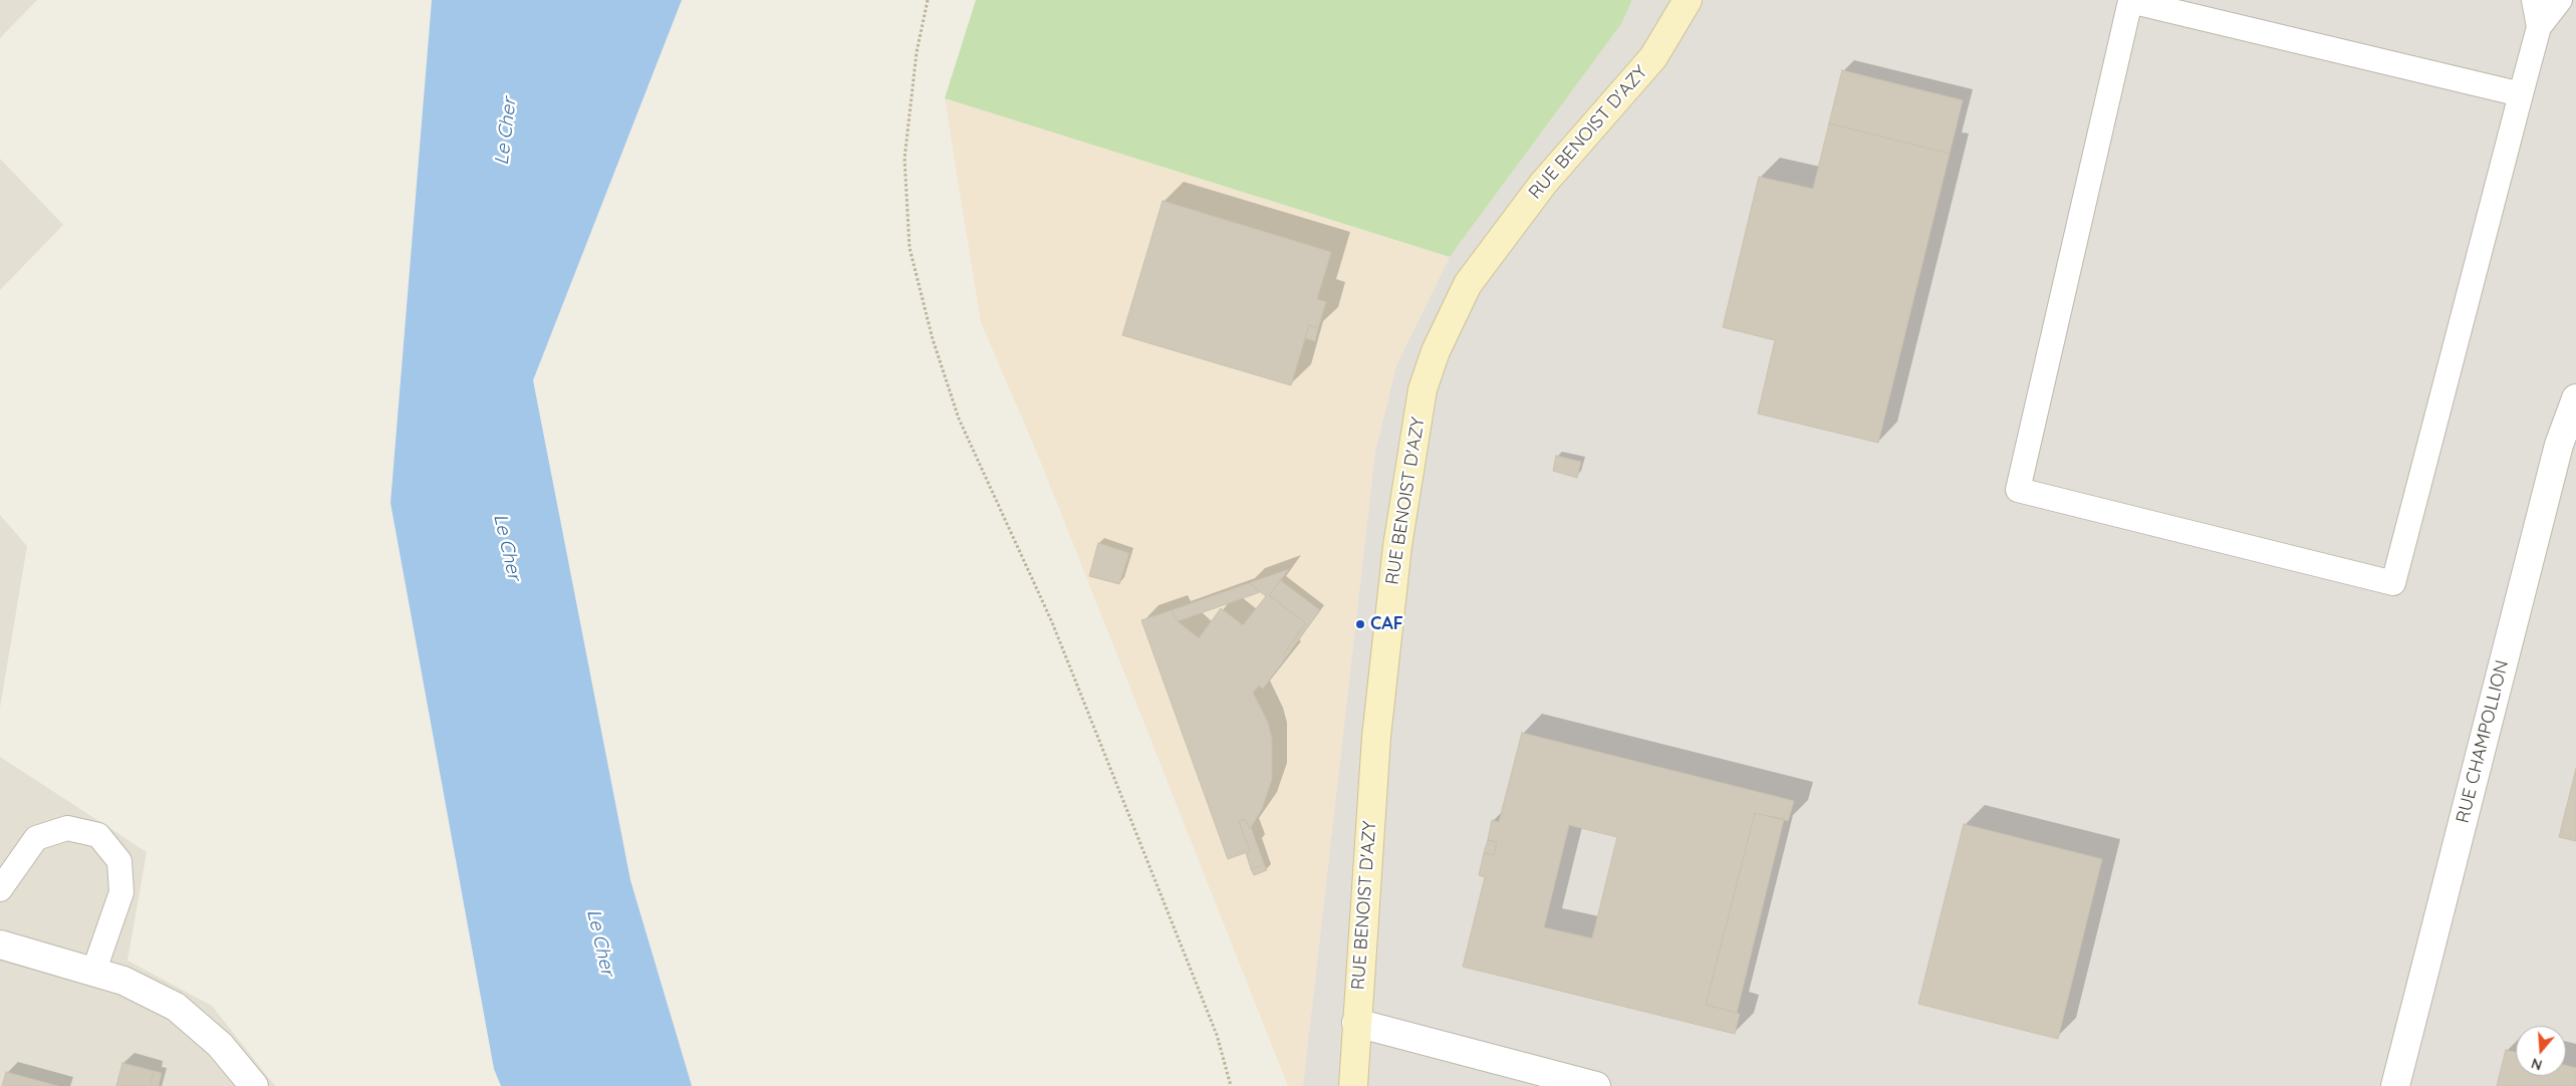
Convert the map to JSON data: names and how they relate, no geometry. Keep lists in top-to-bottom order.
{
  "streets": {
    "street": ["RUE BENOIST D'AZY", "RUE CHAMPOLLION"]
  },
  "water": ["Le Cher"],
  "places": ["CAF"],
  "north": "bottom"
}
